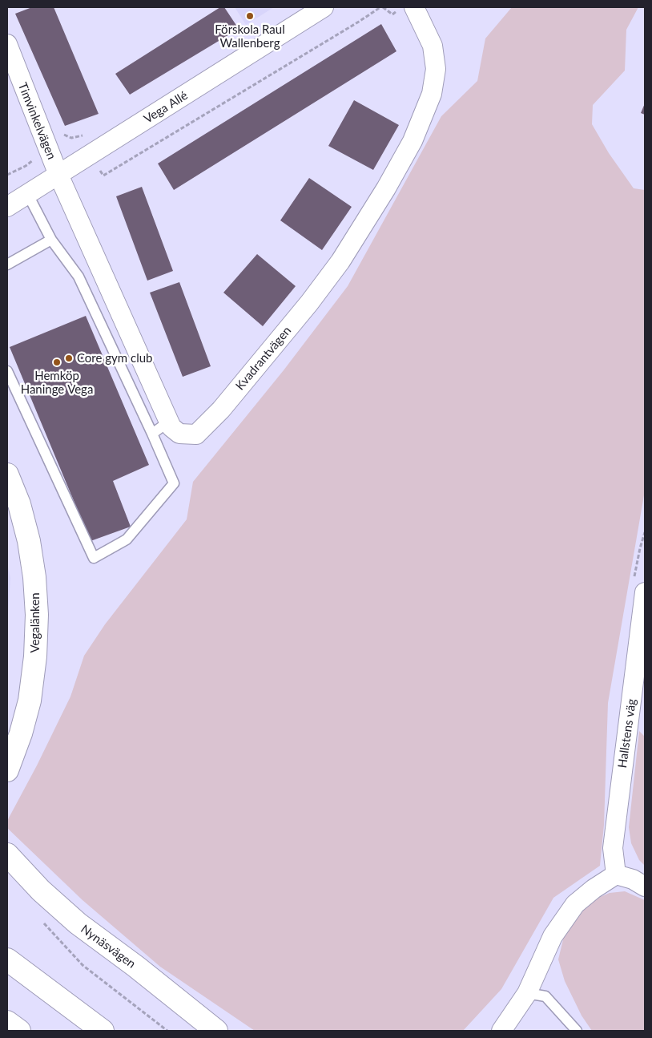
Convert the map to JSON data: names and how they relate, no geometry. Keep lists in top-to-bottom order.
{
  "streets": {
    "main road": ["Vegalänken", "Nynäsvägen"],
    "street": [
      "Vega Allé",
      "Timvinkelvägen",
      "Kvadrantvägen",
      "Hallstens väg"
    ]
  },
  "crossings": [
    ["Vega Allé", "Timvinkelvägen"],
    ["Vega Allé", "Kvadrantvägen"],
    ["Timvinkelvägen", "Kvadrantvägen"]
  ],
  "places": ["Förskola Raul Wallenberg", "Core gym club", "Hemköp Haninge Vega"]
}
